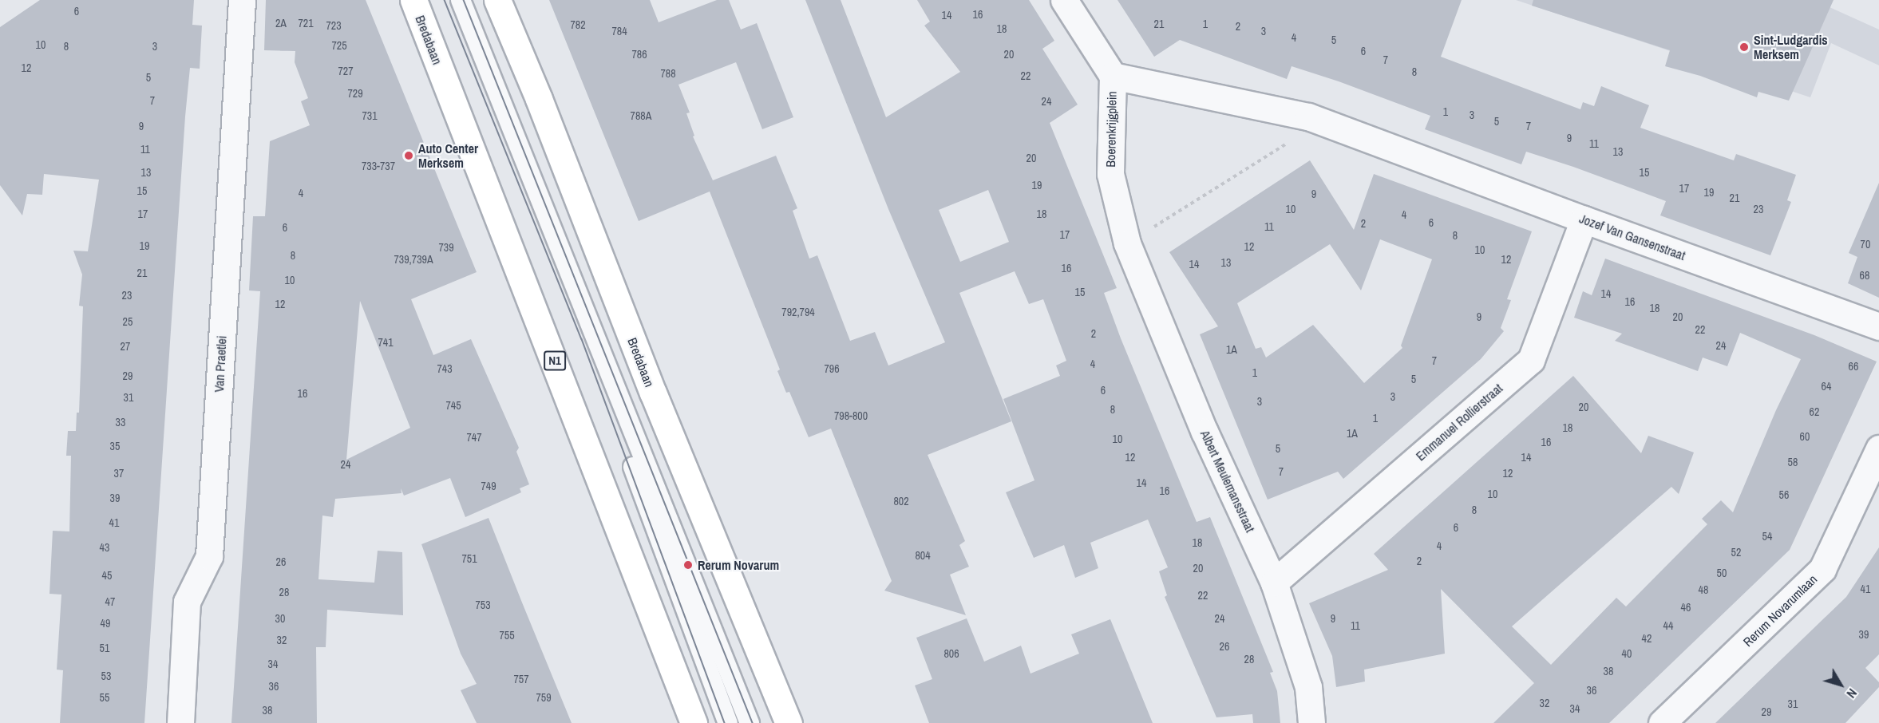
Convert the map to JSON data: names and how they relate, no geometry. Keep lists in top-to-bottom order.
{
  "streets": {
    "main road": ["Bredabaan", "N1"],
    "street": [
      "Boerenkrijgplein",
      "Jozef Van Gansenstraat",
      "Van Praetlei",
      "Emmanuel Rollierstraat",
      "Albert Meulemansstraat",
      "Rerum Novarumlaan"
    ]
  },
  "crossings": [
    ["Boerenkrijgplein", "Jozef Van Gansenstraat"],
    ["Boerenkrijgplein", "Albert Meulemansstraat"],
    ["Jozef Van Gansenstraat", "Emmanuel Rollierstraat"],
    ["Emmanuel Rollierstraat", "Albert Meulemansstraat"]
  ],
  "places": ["Sint-Ludgardis Merksem", "Auto Center Merksem", "Rerum Novarum"],
  "house_numbers": [
    "6",
    "16",
    "14",
    "2A",
    "721",
    "21",
    "1",
    "782",
    "723",
    "2",
    "18",
    "784",
    "3",
    "4",
    "5",
    "10",
    "725",
    "8",
    "3",
    "6",
    "786",
    "20",
    "7",
    "12",
    "727",
    "8",
    "788",
    "22",
    "5",
    "729",
    "7",
    "24",
    "1",
    "3",
    "731",
    "788A",
    "5",
    "9",
    "7",
    "9",
    "11",
    "11",
    "13",
    "20",
    "733-737",
    "13",
    "15",
    "19",
    "17",
    "15",
    "19",
    "4",
    "9",
    "21",
    "10",
    "23",
    "17",
    "18",
    "4",
    "6",
    "2",
    "11",
    "6",
    "17",
    "8",
    "70",
    "19",
    "12",
    "739",
    "10",
    "8",
    "739,739A",
    "12",
    "13",
    "14",
    "16",
    "21",
    "68",
    "10",
    "15",
    "14",
    "23",
    "16",
    "12",
    "18",
    "792,794",
    "9",
    "20",
    "25",
    "22",
    "2",
    "741",
    "24",
    "27",
    "1A",
    "7",
    "4",
    "66",
    "743",
    "796",
    "1",
    "29",
    "5",
    "64",
    "6",
    "16",
    "3",
    "31",
    "3",
    "745",
    "20",
    "8",
    "62",
    "798-800",
    "1",
    "33",
    "18",
    "1A",
    "60",
    "747",
    "10",
    "16",
    "35",
    "5",
    "12",
    "14",
    "58",
    "24",
    "7",
    "37",
    "12",
    "14",
    "749",
    "16",
    "10",
    "56",
    "39",
    "802",
    "8",
    "41",
    "6",
    "54",
    "18",
    "4",
    "43",
    "52",
    "804",
    "751",
    "2",
    "26",
    "20",
    "50",
    "45",
    "41",
    "48",
    "28",
    "22",
    "47",
    "753",
    "46",
    "30",
    "24",
    "9",
    "49",
    "11",
    "44",
    "39",
    "755",
    "42",
    "32",
    "26",
    "51",
    "806",
    "40",
    "28",
    "34",
    "38",
    "53",
    "757",
    "36",
    "36",
    "55",
    "759",
    "32",
    "31",
    "34",
    "38",
    "29"
  ],
  "north": "bottom right"
}
